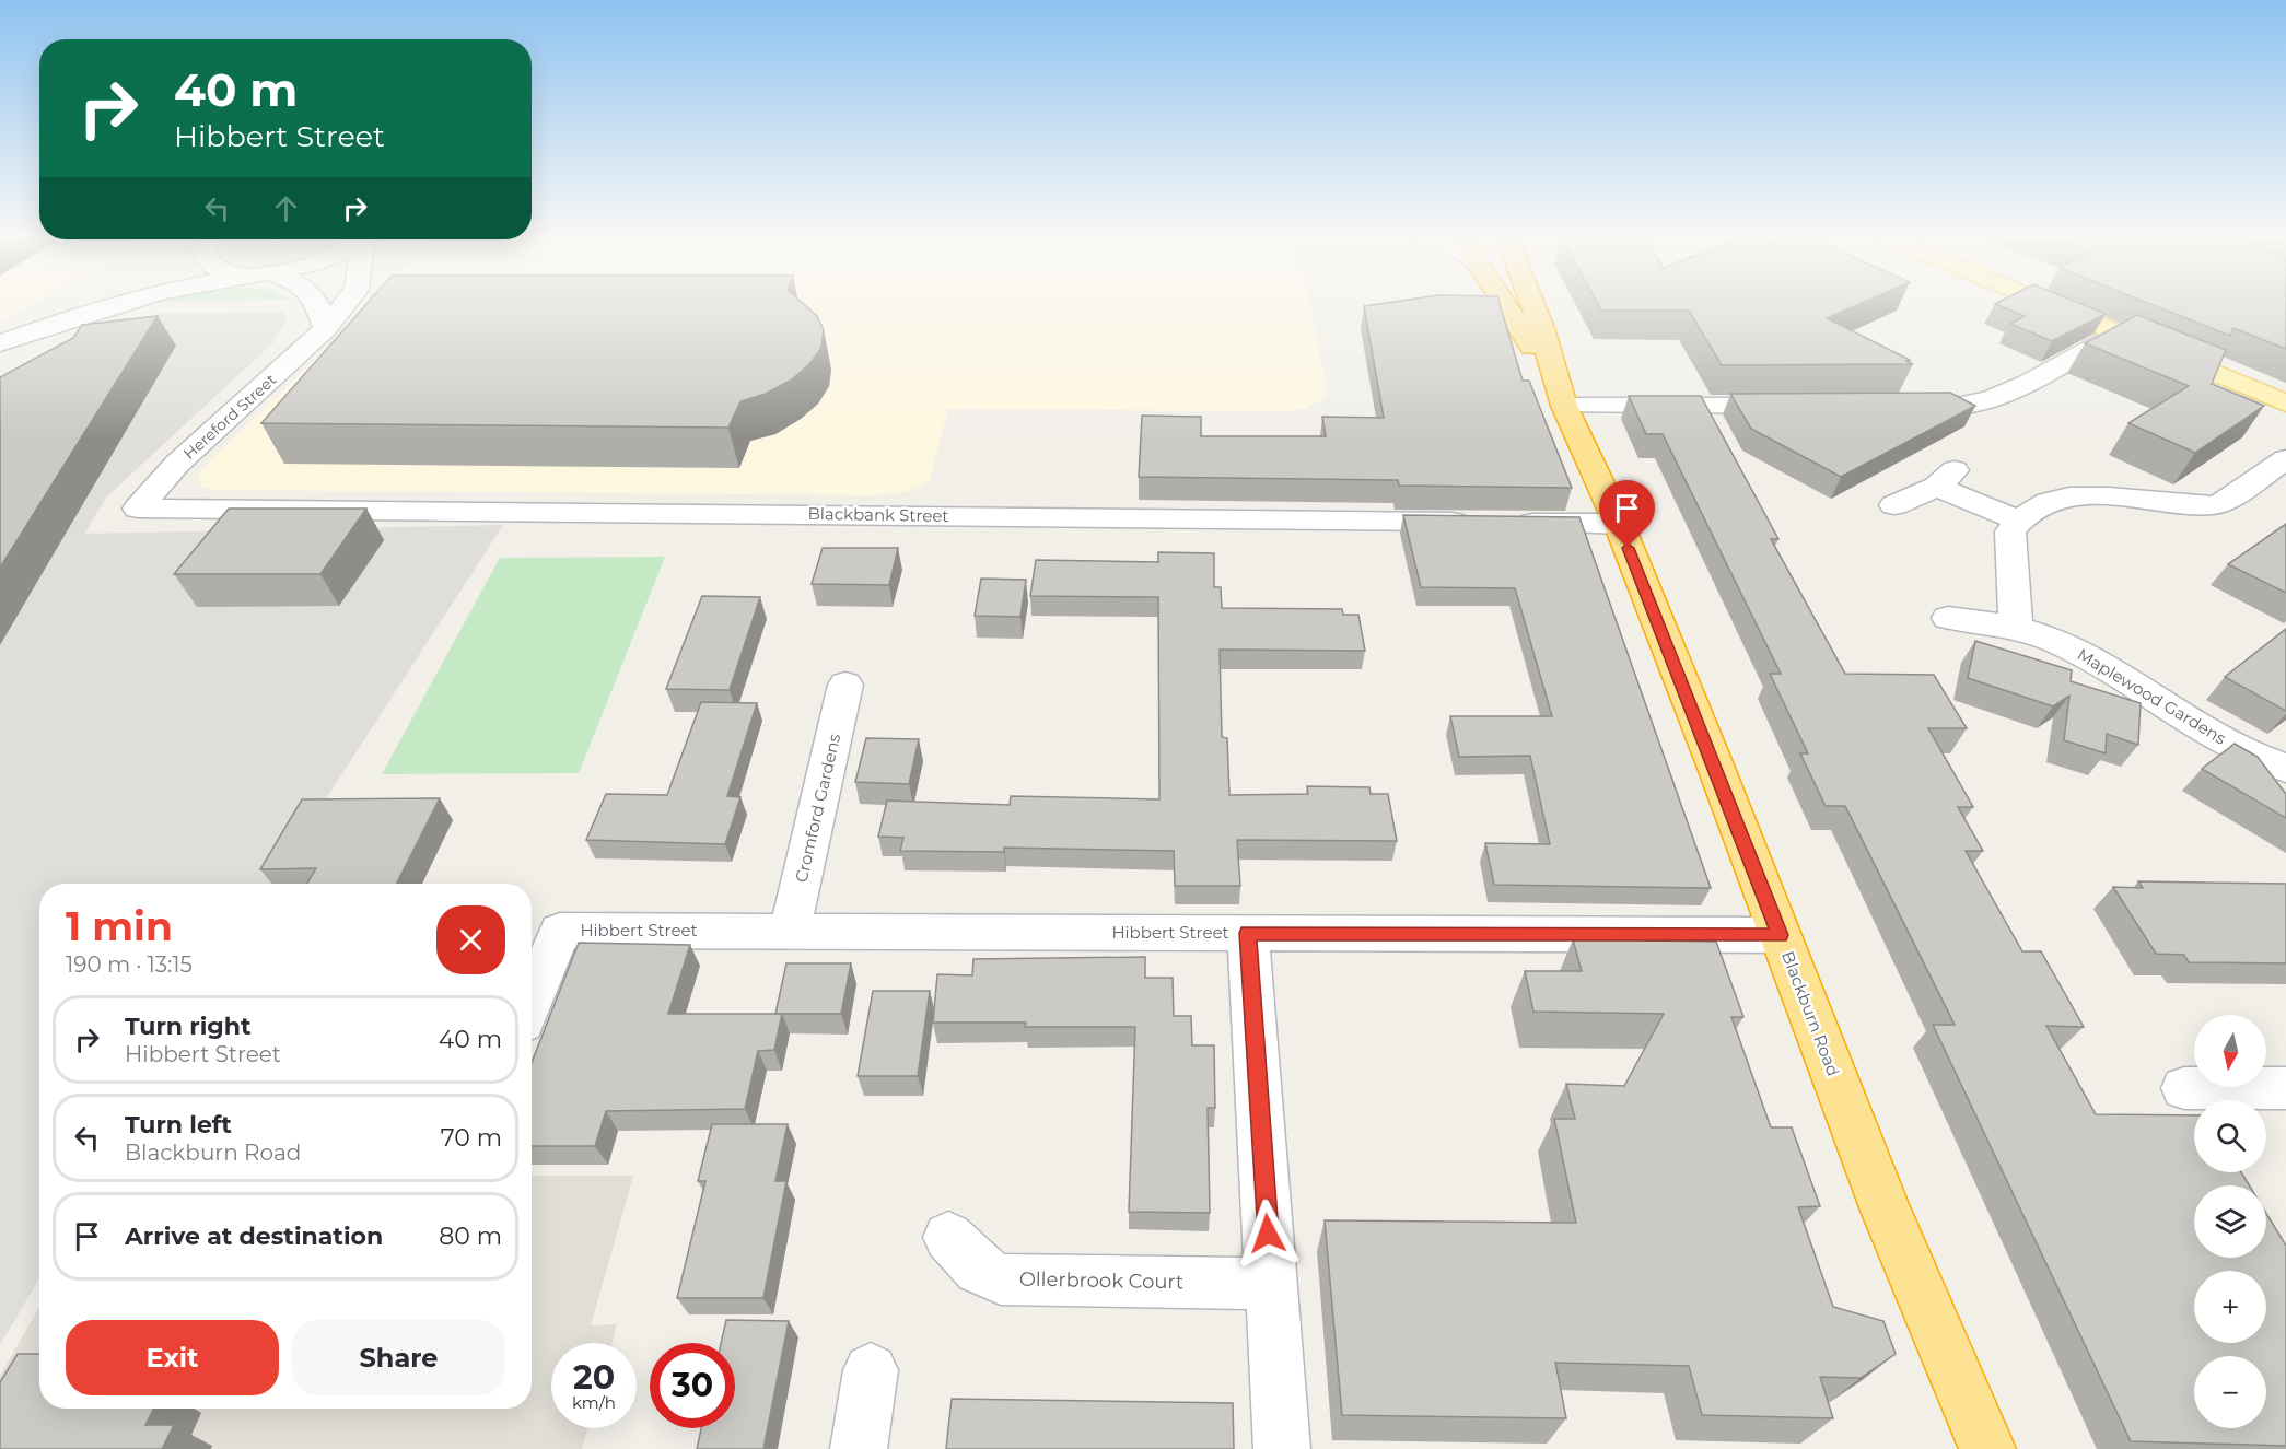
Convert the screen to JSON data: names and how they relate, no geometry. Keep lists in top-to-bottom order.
{
  "streets": {
    "highway": ["Blackburn Road"],
    "street": [
      "Hereford Street",
      "Blackbank Street",
      "Maplewood Gardens",
      "Cromford Gardens",
      "Hibbert Street",
      "Ollerbrook Court"
    ]
  },
  "crossings": [
    ["Hereford Street", "Blackbank Street"],
    ["Blackbank Street", "Blackburn Road"],
    ["Cromford Gardens", "Hibbert Street"],
    ["Hibbert Street", "Blackburn Road"]
  ],
  "north": "bottom",
  "page": {
    "turn": ["40 m", "Hibbert Street"],
    "heading": ["1 min", "190 m · 13:15"],
    "list": [
      {
        "name": "Turn right",
        "note": "Hibbert Street",
        "value": "40 m"
      },
      {
        "name": "Turn left",
        "note": "Blackburn Road",
        "value": "70 m"
      },
      {
        "name": "Arrive at destination",
        "value": "80 m"
      }
    ],
    "map_buttons": ["+", "−"],
    "buttons": ["Exit", "Share"],
    "speed": "20 km/h",
    "limit": "30"
  }
}
